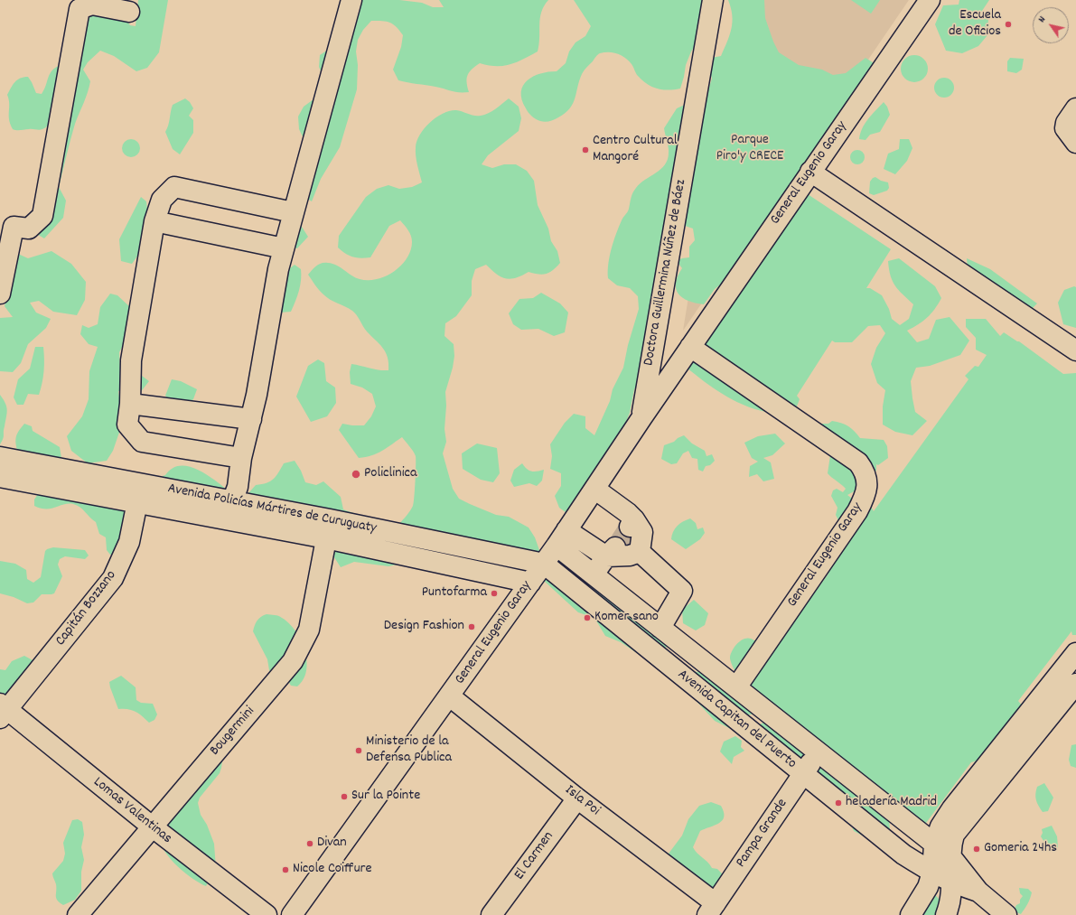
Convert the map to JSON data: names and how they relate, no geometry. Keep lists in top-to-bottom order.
{
  "streets": {
    "street": [
      "General Eugenio Garay",
      "Doctora Guillermina Núñez de Báez",
      "Avenida Policías Mártires de Curuguaty",
      "Capitán Bozzano",
      "Avenida Capitan del Puerto",
      "Bougermini",
      "Isla Poi",
      "Lomas Valentinas",
      "Pampa Grande",
      "El Carmen"
    ]
  },
  "crossings": [
    ["General Eugenio Garay", "Doctora Guillermina Núñez de Báez"],
    ["General Eugenio Garay", "Avenida Policías Mártires de Curuguaty"],
    ["General Eugenio Garay", "Avenida Capitan del Puerto"],
    ["General Eugenio Garay", "Isla Poi"],
    ["Avenida Policías Mártires de Curuguaty", "Capitán Bozzano"],
    ["Avenida Policías Mártires de Curuguaty", "Avenida Capitan del Puerto"],
    ["Avenida Policías Mártires de Curuguaty", "Bougermini"],
    ["Capitán Bozzano", "Lomas Valentinas"],
    ["Avenida Capitan del Puerto", "Pampa Grande"],
    ["Bougermini", "Lomas Valentinas"],
    ["Isla Poi", "Pampa Grande"],
    ["Isla Poi", "El Carmen"]
  ],
  "parks": ["Parque Piro'y CRECE"],
  "places": [
    "Escuela de Oficios",
    "Centro Cultural Mangoré",
    "Policlinica",
    "Puntofarma",
    "Komer sano",
    "Design Fashion",
    "Ministerio de la Defensa Publica",
    "Sur la Pointe",
    "heladería Madrid",
    "Divan",
    "Gomeria 24hs",
    "Nicole Coiffure"
  ],
  "north": "top left"
}
